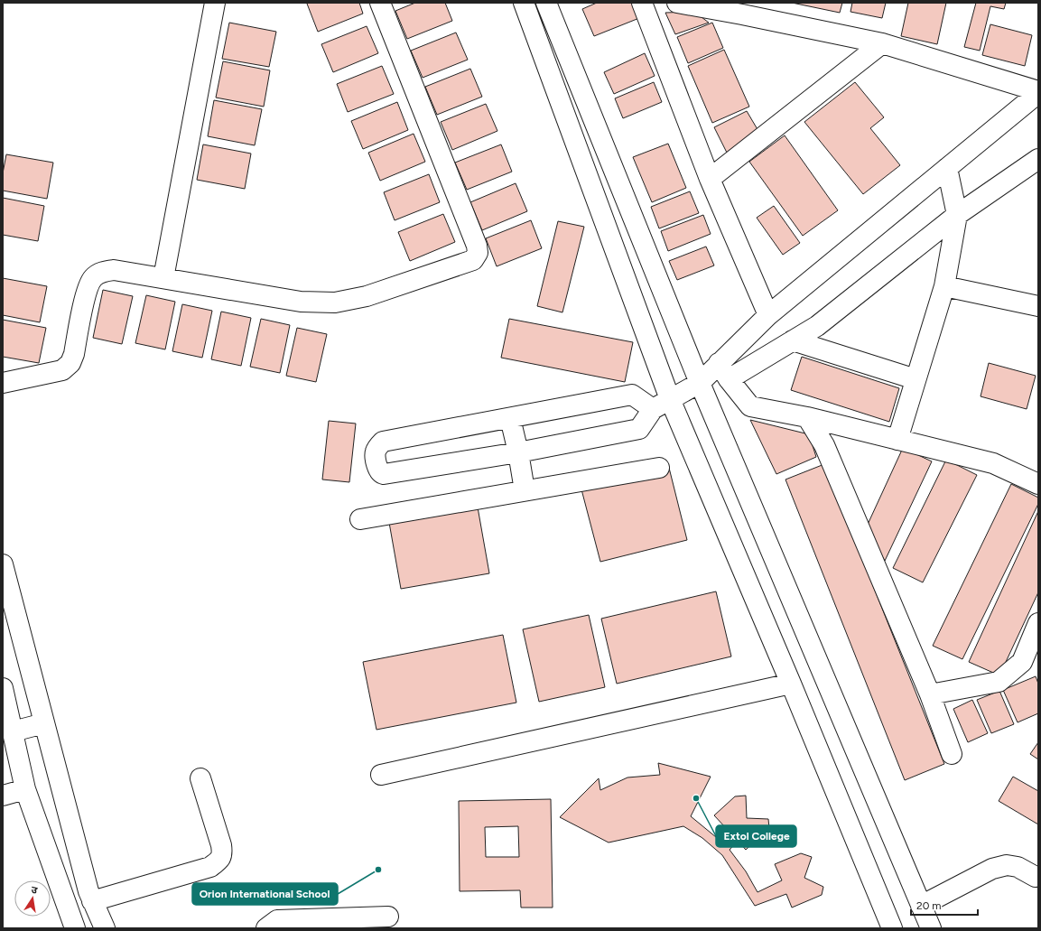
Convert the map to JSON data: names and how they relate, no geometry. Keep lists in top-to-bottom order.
{
  "places": ["Extol College", "Orion International School"],
  "scale_bar": "20 m",
  "north": "top"
}
